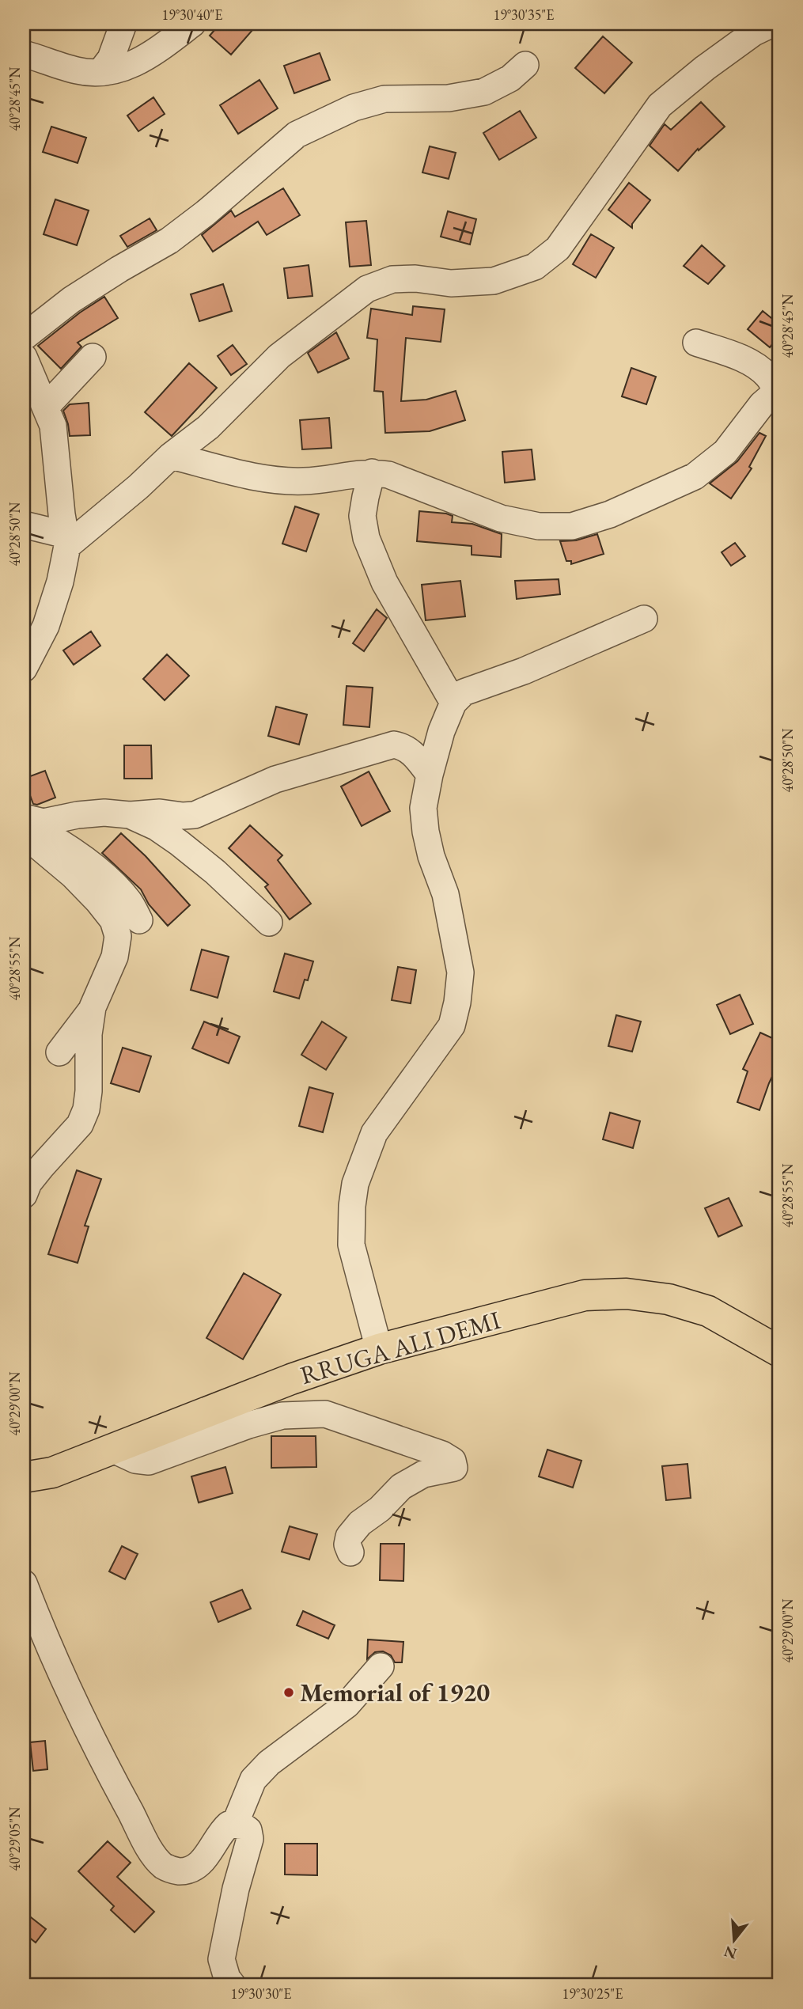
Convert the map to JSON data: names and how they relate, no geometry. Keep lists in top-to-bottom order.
{
  "streets": {
    "main road": ["RRUGA ALI DEMI"]
  },
  "places": ["Memorial of 1920"],
  "north": "bottom",
  "coordinates": [
    "19°30'40\"E",
    "19°30'35\"E",
    "40°28'45\"N",
    "40°28'50\"N",
    "40°28'55\"N",
    "40°29'00\"N",
    "40°29'05\"N",
    "19°30'30\"E",
    "19°30'25\"E"
  ]
}
